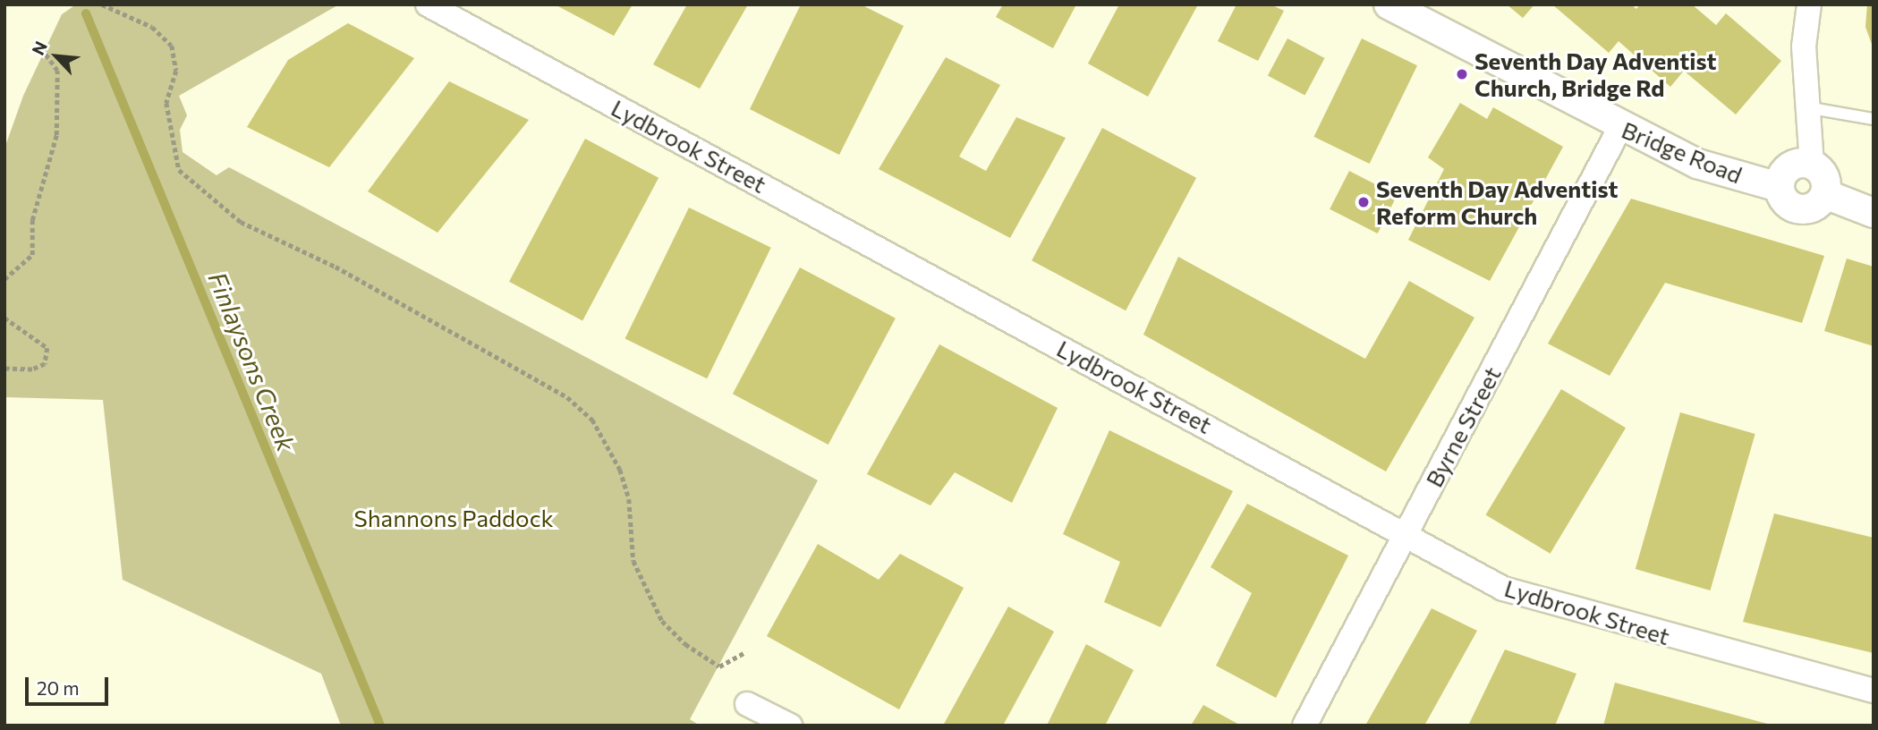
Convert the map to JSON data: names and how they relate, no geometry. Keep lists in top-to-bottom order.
{
  "streets": {
    "street": ["Lydbrook Street", "Bridge Road", "Byrne Street"]
  },
  "crossings": [
    ["Lydbrook Street", "Byrne Street"],
    ["Bridge Road", "Byrne Street"]
  ],
  "water": ["Finlaysons Creek"],
  "parks": ["Shannons Paddock"],
  "places": ["Seventh Day Adventist Church, Bridge Rd", "Seventh Day Adventist Reform Church"],
  "scale_bar": "20 m",
  "north": "top left"
}
